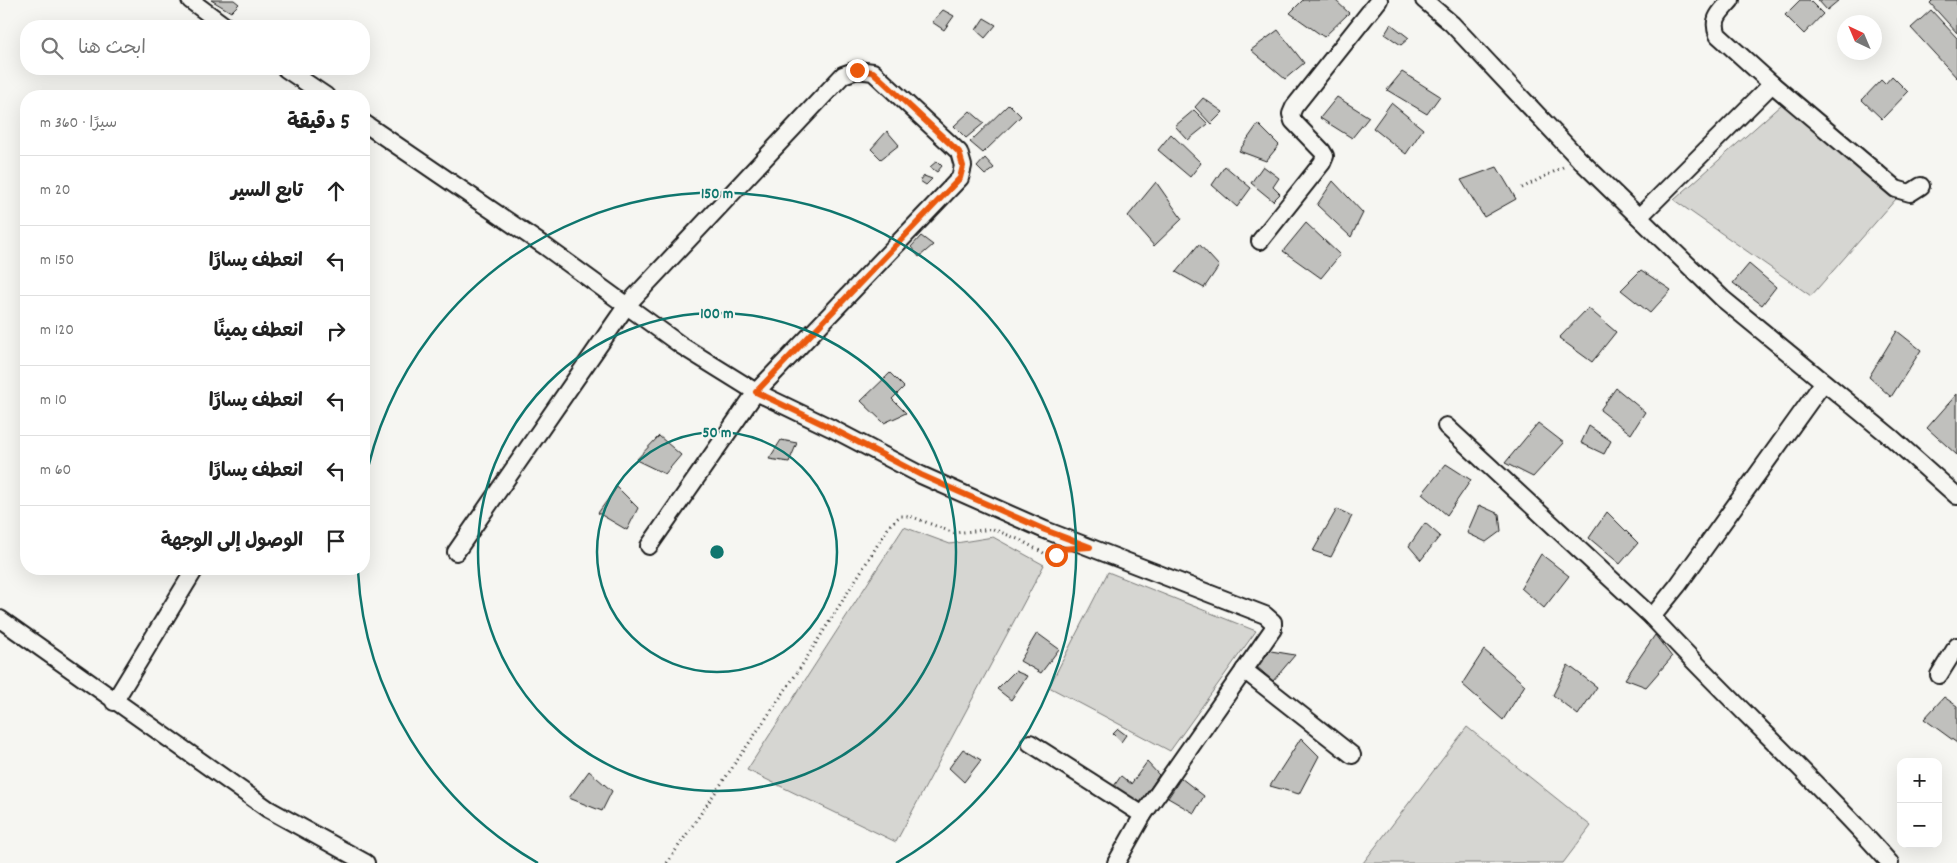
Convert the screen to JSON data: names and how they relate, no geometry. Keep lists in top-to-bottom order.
{
  "north": "top left",
  "page": {
    "search": "ابحث هنا",
    "heading": ["5 دقيقة", "سيرًا · 360 m"],
    "list": [
      ["تابع السير", "20 m"],
      ["انعطف يسارًا", "150 m"],
      ["انعطف يمينًا", "120 m"],
      ["انعطف يسارًا", "10 m"],
      ["انعطف يسارًا", "60 m"],
      "الوصول إلى الوجهة"
    ],
    "map_buttons": ["+", "−"]
  },
  "rings": ["150 m", "100 m", "50 m"]
}
